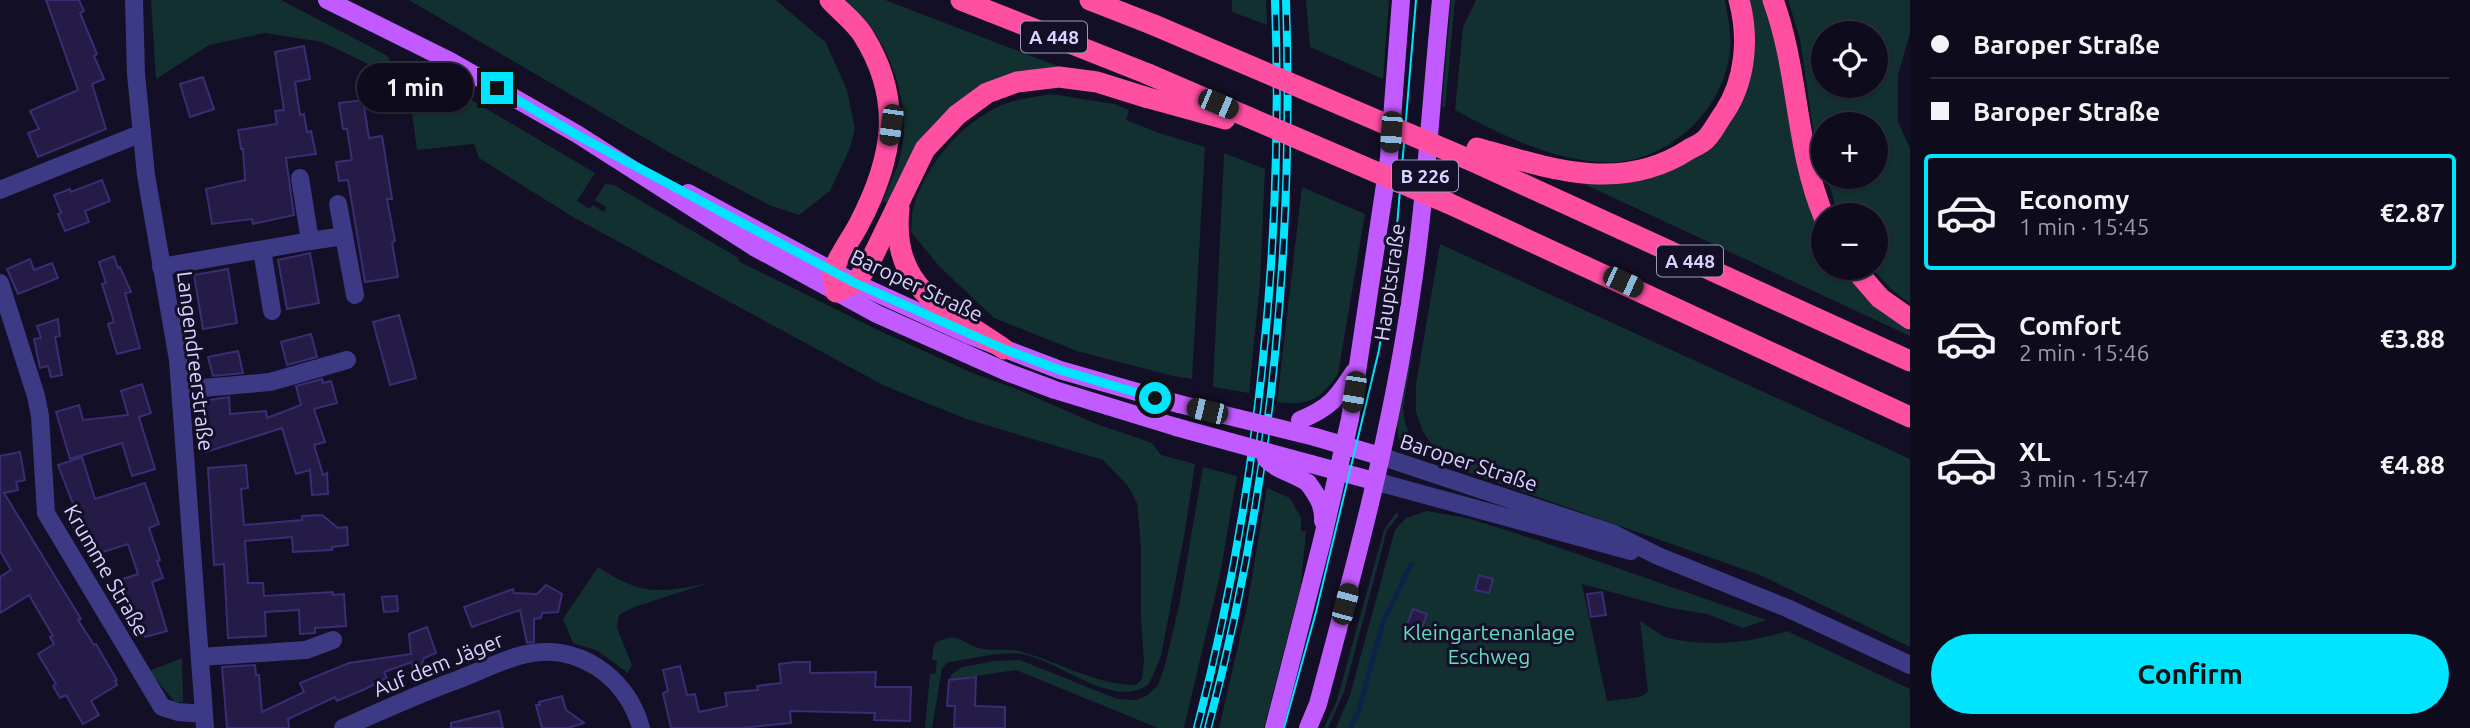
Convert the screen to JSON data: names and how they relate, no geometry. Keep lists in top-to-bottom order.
{
  "streets": {
    "highway": ["A 448"],
    "main road": ["B 226", "Hauptstraße", "Baroper Straße"],
    "street": ["Langendreerstraße", "Krumme Straße", "Auf dem Jäger"]
  },
  "crossings": [
    ["Hauptstraße", "Baroper Straße"],
    ["Langendreerstraße", "Krumme Straße"]
  ],
  "parks": ["Kleingartenanlage Eschweg"],
  "page": {
    "banner": ["Baroper Straße", "Baroper Straße"],
    "map_buttons": ["+", "−"],
    "bubble": "1 min",
    "list": [
      {
        "name": "Economy",
        "note": "1 min · 15:45",
        "value": "€2.87"
      },
      {
        "name": "Comfort",
        "note": "2 min · 15:46",
        "value": "€3.88"
      },
      {
        "name": "XL",
        "note": "3 min · 15:47",
        "value": "€4.88"
      }
    ],
    "buttons": "Confirm"
  }
}
